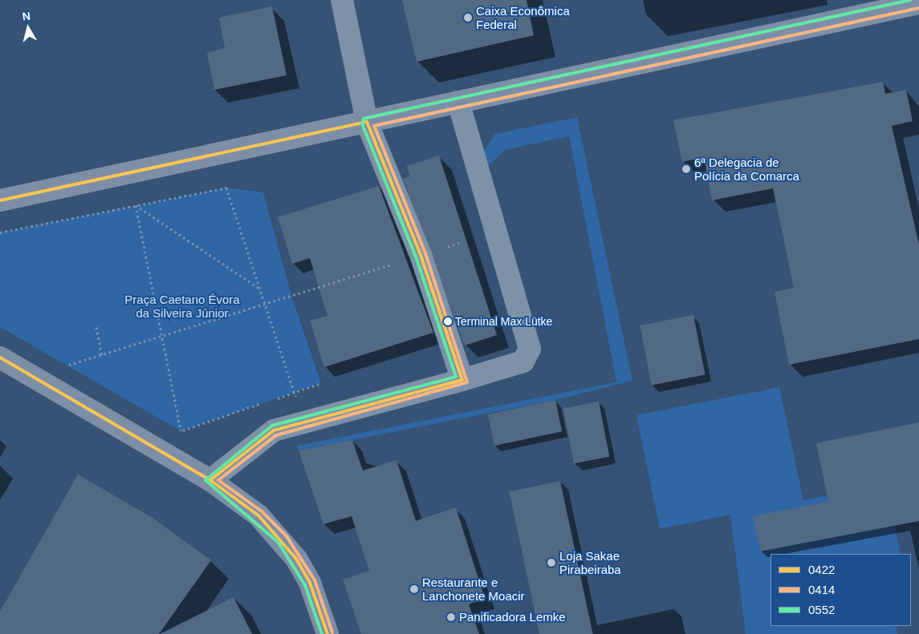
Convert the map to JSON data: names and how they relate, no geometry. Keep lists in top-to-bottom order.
{
  "parks": ["Praça Caetano Évora da Silveira Júnior"],
  "places": [
    "Caixa Econômica Federal",
    "6ª Delegacia de Polícia da Comarca",
    "Terminal Max Lütke",
    "Loja Sakae Pirabeiraba",
    "Restaurante e Lanchonete Moacir",
    "Panificadora Lemke"
  ],
  "lines": ["transit line 0552", "transit line 0414", "transit line 0422"],
  "legend": ["0422", "0414", "0552"],
  "north": "top"
}
